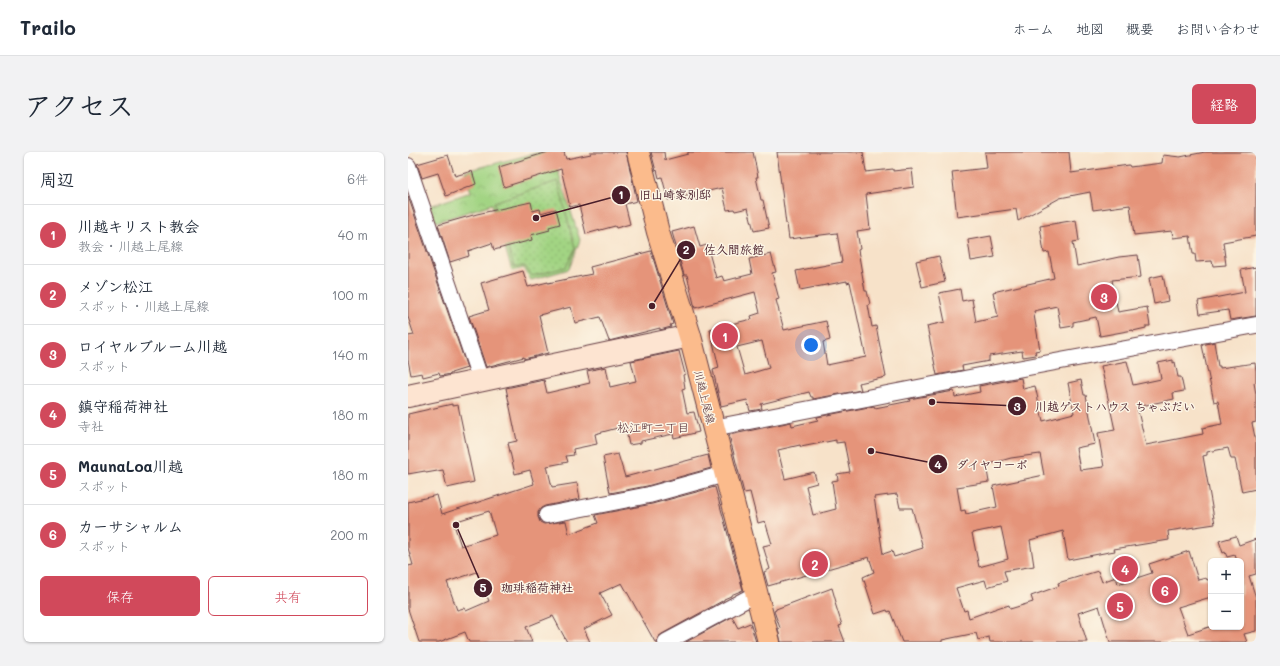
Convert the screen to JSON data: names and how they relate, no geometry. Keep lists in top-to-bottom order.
{
  "streets": {
    "main road": ["川越上尾線"]
  },
  "districts": ["松江町二丁目"],
  "places": [
    "旧山崎家別邸",
    "佐久間旅館",
    "川越ゲストハウス ちゃぶだい",
    "ダイヤコーポ",
    "珈琲稲荷神社"
  ],
  "page": {
    "header": "Trailo",
    "nav": [
      "ホーム",
      "地図",
      "概要",
      "お問い合わせ"
    ],
    "title": "アクセス",
    "buttons": [
      "経路",
      ["保存", "共有"]
    ],
    "heading": ["周辺", "6件"],
    "list": [
      {
        "mark": "1",
        "name": "川越キリスト教会",
        "note": "教会 · 川越上尾線",
        "value": "40 m"
      },
      {
        "mark": "2",
        "name": "メゾン松江",
        "note": "スポット · 川越上尾線",
        "value": "100 m"
      },
      {
        "mark": "3",
        "name": "ロイヤルブルーム川越",
        "note": "スポット",
        "value": "140 m"
      },
      {
        "mark": "4",
        "name": "鎮守稲荷神社",
        "note": "寺社",
        "value": "180 m"
      },
      {
        "mark": "5",
        "name": "MaunaLoa川越",
        "note": "スポット",
        "value": "180 m"
      },
      {
        "mark": "6",
        "name": "カーサシャルム",
        "note": "スポット",
        "value": "200 m"
      }
    ],
    "pins": [
      "3",
      "1",
      "2",
      "4",
      "6",
      "5"
    ],
    "map_buttons": ["+", "−"]
  }
}
